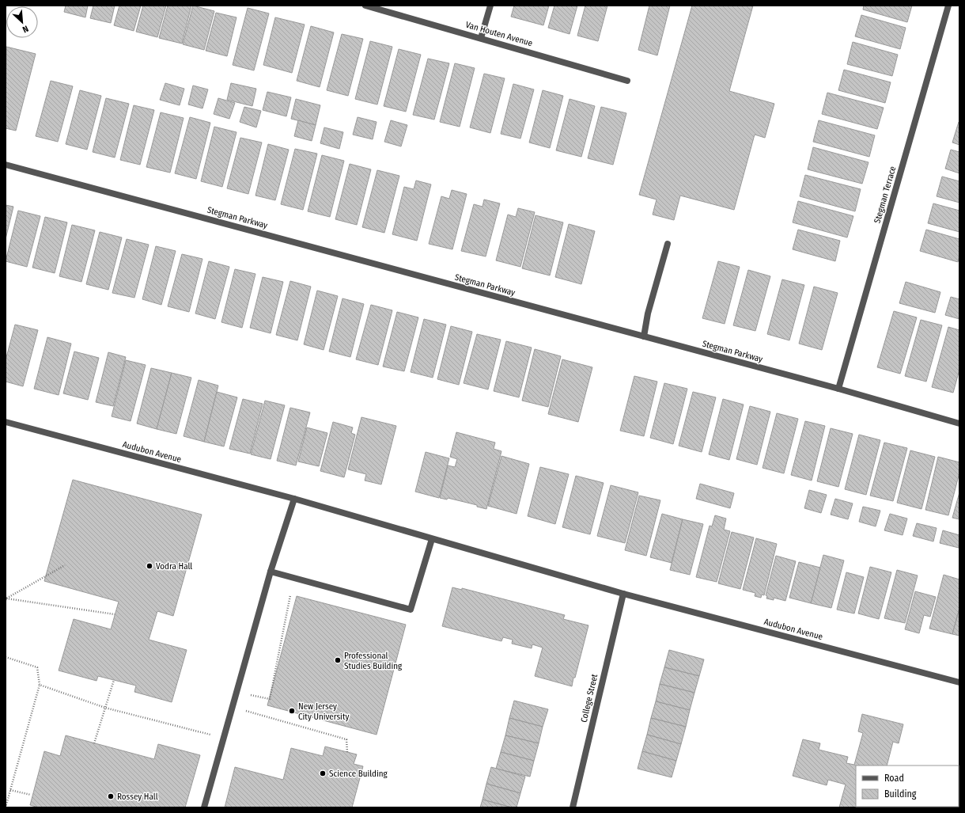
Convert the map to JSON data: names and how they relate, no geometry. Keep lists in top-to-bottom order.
{
  "streets": {
    "street": [
      "Van Houten Avenue",
      "Stegman Terrace",
      "Stegman Parkway",
      "Audubon Avenue",
      "College Street"
    ]
  },
  "crossings": [
    ["Stegman Terrace", "Stegman Parkway"],
    ["Audubon Avenue", "College Street"]
  ],
  "places": [
    "Vodra Hall",
    "Professional Studies Building",
    "New Jersey City University",
    "Science Building",
    "Rossey Hall"
  ],
  "legend": ["Road", "Building"],
  "north": "bottom right"
}
